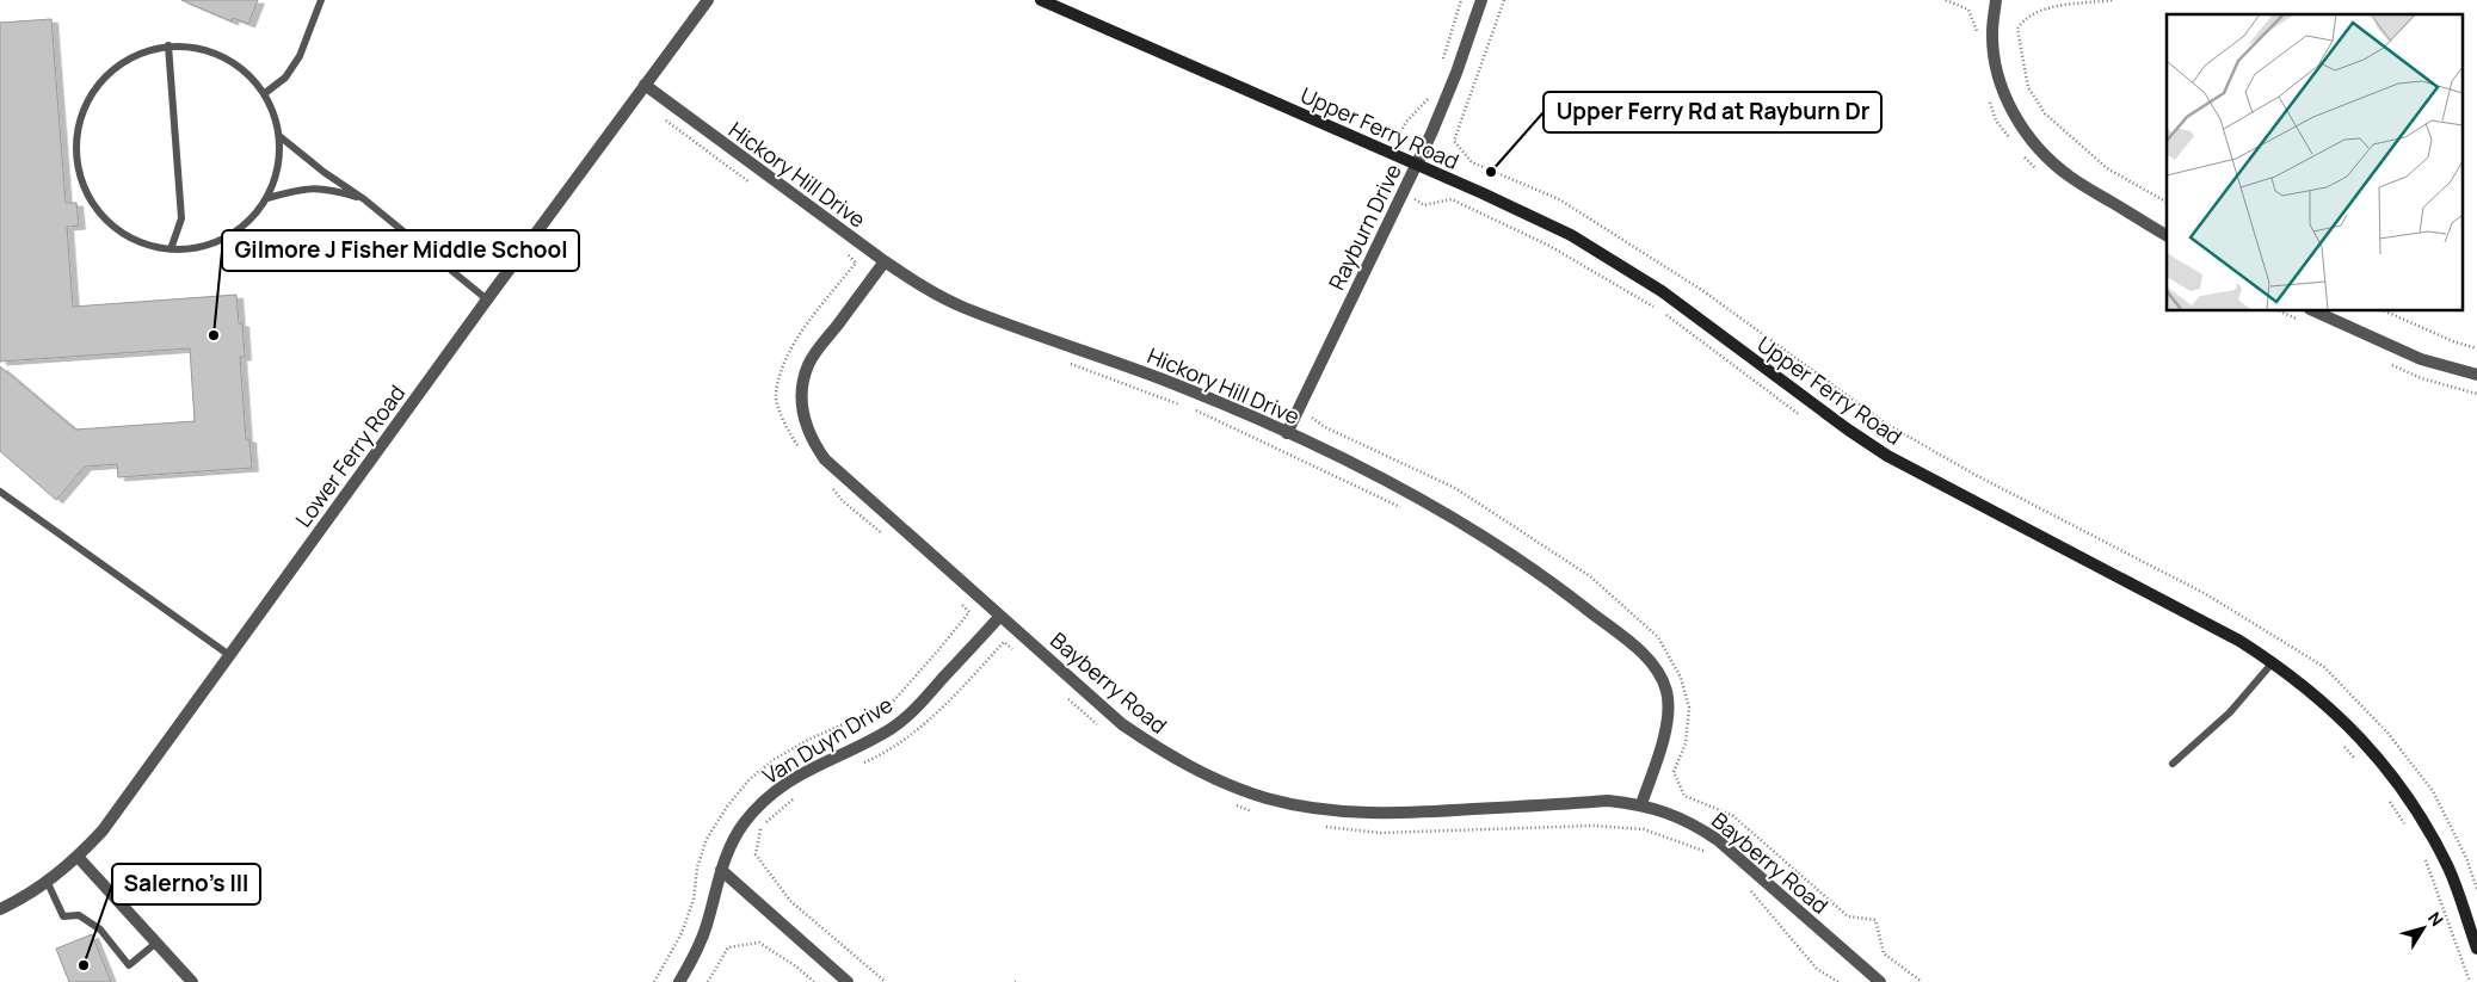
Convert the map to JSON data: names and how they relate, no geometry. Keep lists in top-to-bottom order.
{
  "streets": {
    "main road": ["Upper Ferry Road"],
    "street": [
      "Hickory Hill Drive",
      "Rayburn Drive",
      "Lower Ferry Road",
      "Bayberry Road",
      "Van Duyn Drive"
    ]
  },
  "crossings": [
    ["Upper Ferry Road", "Rayburn Drive"],
    ["Hickory Hill Drive", "Rayburn Drive"],
    ["Hickory Hill Drive", "Lower Ferry Road"],
    ["Hickory Hill Drive", "Bayberry Road"],
    ["Bayberry Road", "Van Duyn Drive"]
  ],
  "places": ["Upper Ferry Rd at Rayburn Dr", "Gilmore J Fisher Middle School", "Salerno's III"],
  "north": "top right"
}
